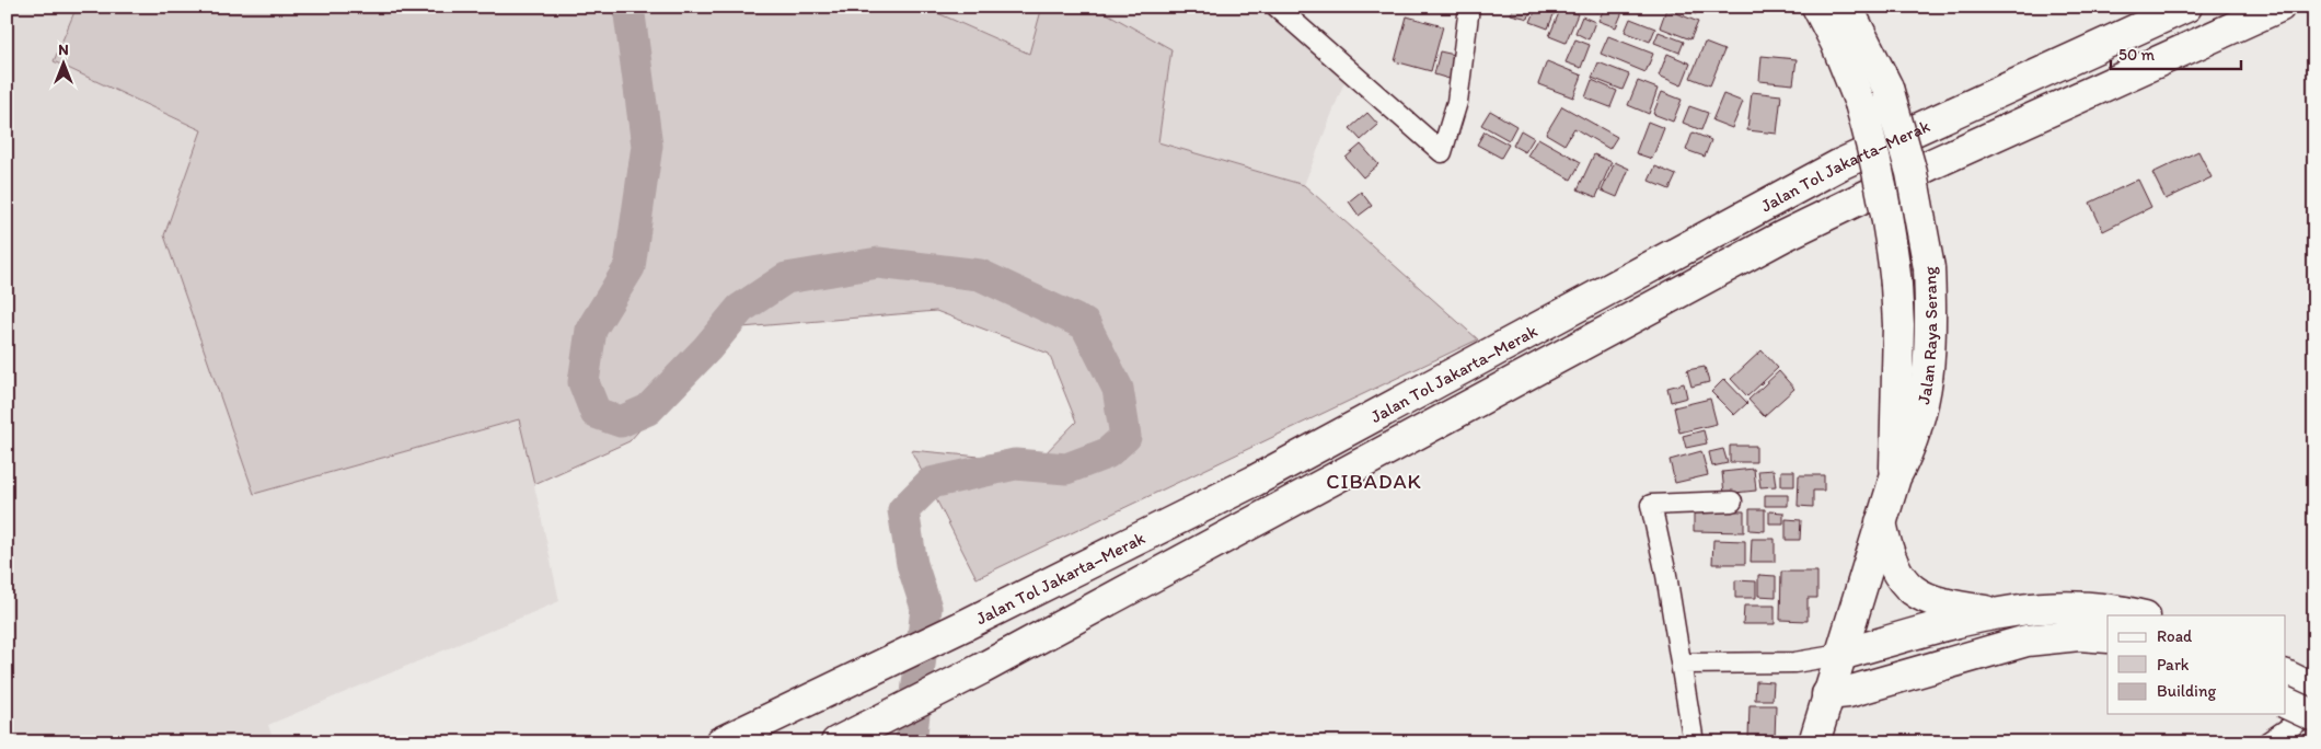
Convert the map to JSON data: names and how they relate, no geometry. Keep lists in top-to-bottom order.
{
  "streets": {
    "highway": ["Jalan Tol Jakarta–Merak", "Jalan Raya Serang"]
  },
  "districts": ["CIBADAK"],
  "legend": ["Road", "Park", "Building"],
  "scale_bar": "50 m",
  "north": "top"
}
